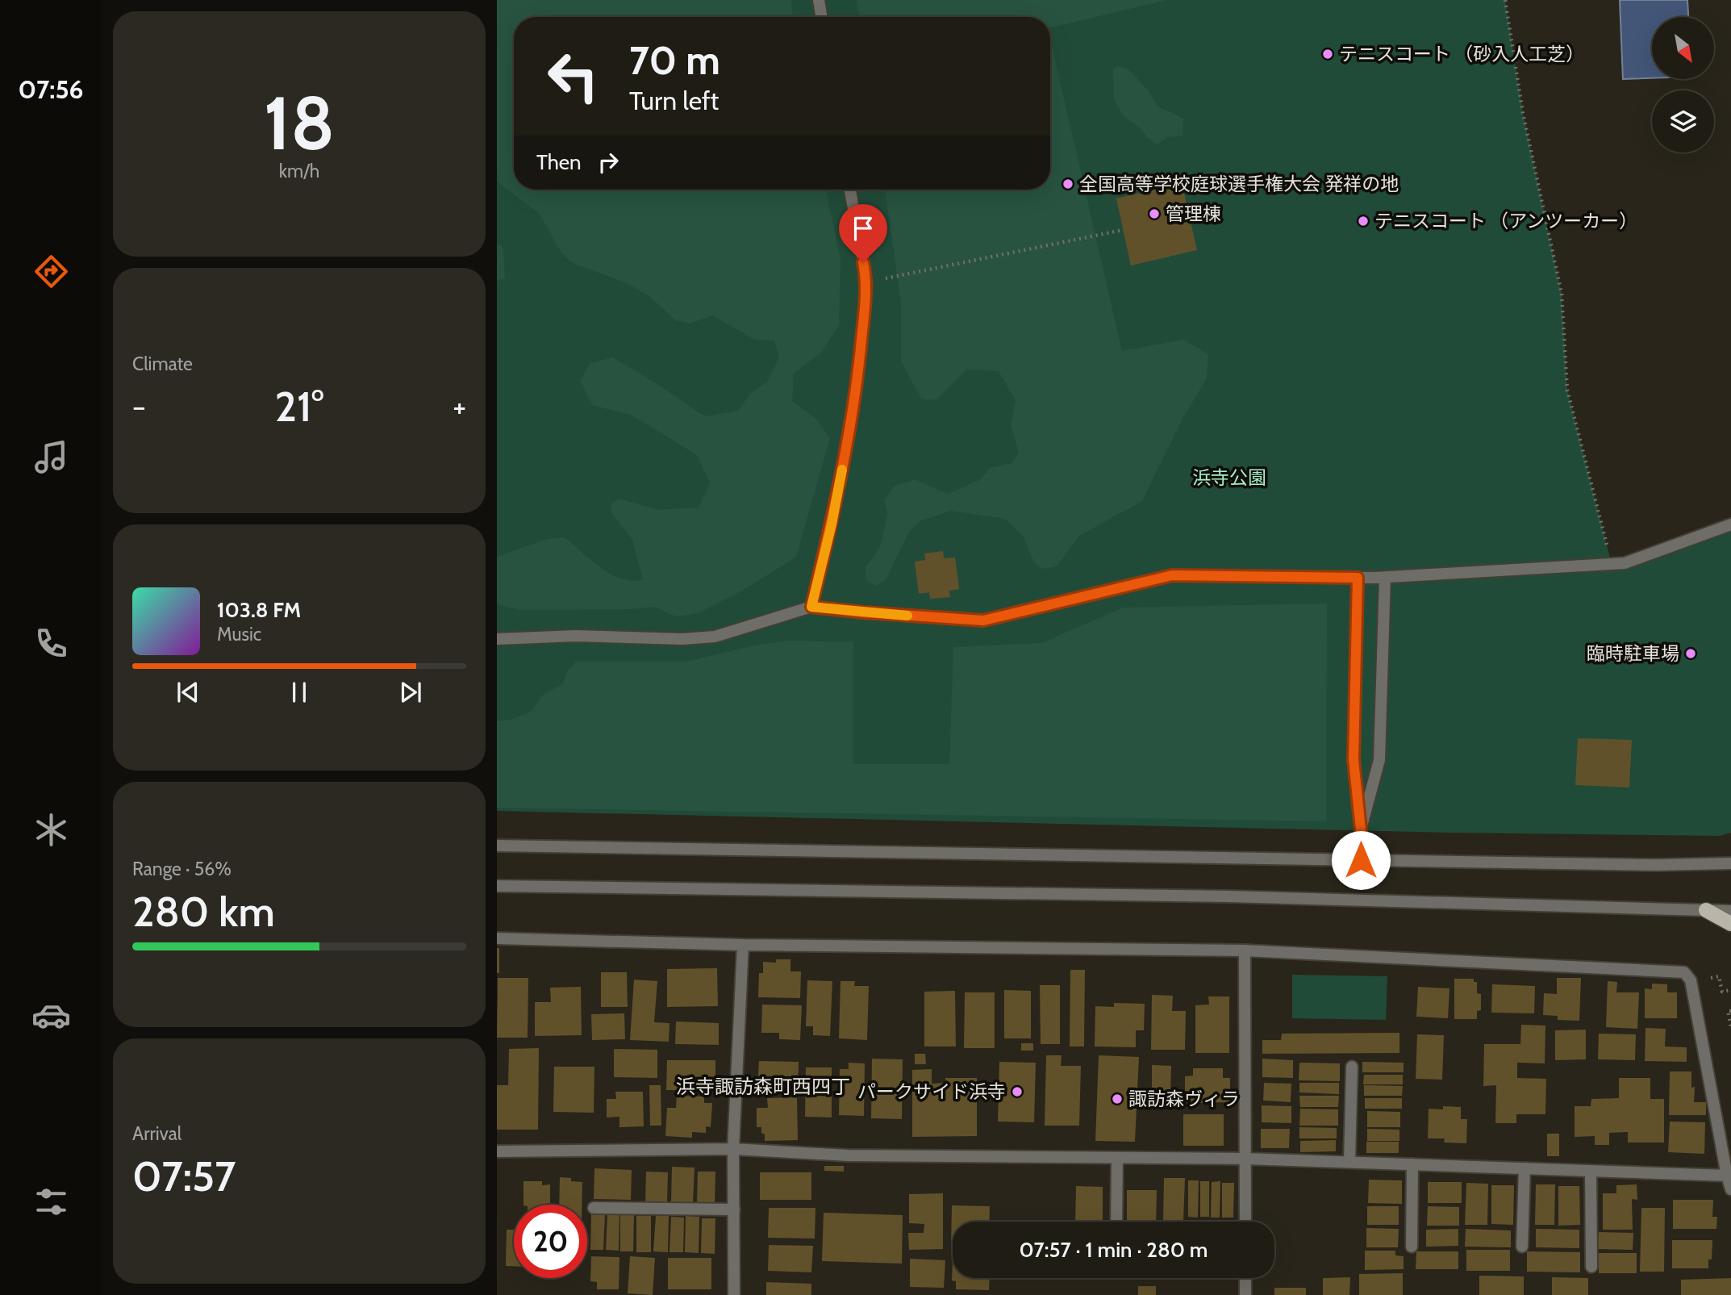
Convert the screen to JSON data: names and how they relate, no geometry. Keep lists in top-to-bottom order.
{
  "districts": ["浜寺諏訪森町西四丁"],
  "parks": ["浜寺公園"],
  "places": [
    "テニスコート （砂入人工芝）",
    "全国高等学校庭球選手権大会 発祥の地",
    "管理棟",
    "テニスコート （アンツーカー）",
    "臨時駐車場",
    "パークサイド浜寺",
    "諏訪森ヴィラ"
  ],
  "north": "bottom right",
  "page": {
    "tabs": "07:56",
    "tile": [
      ["18", "km/h"],
      "Climate",
      ["Range · 56%", "280 km"],
      ["Arrival", "07:57"]
    ],
    "turn": ["70 m", "Turn left"],
    "then": "Then",
    "heat": ["−", "21°", "+"],
    "song": ["103.8 FM", "Music"],
    "limit": "20",
    "trip": "07:57 · 1 min · 280 m"
  }
}
